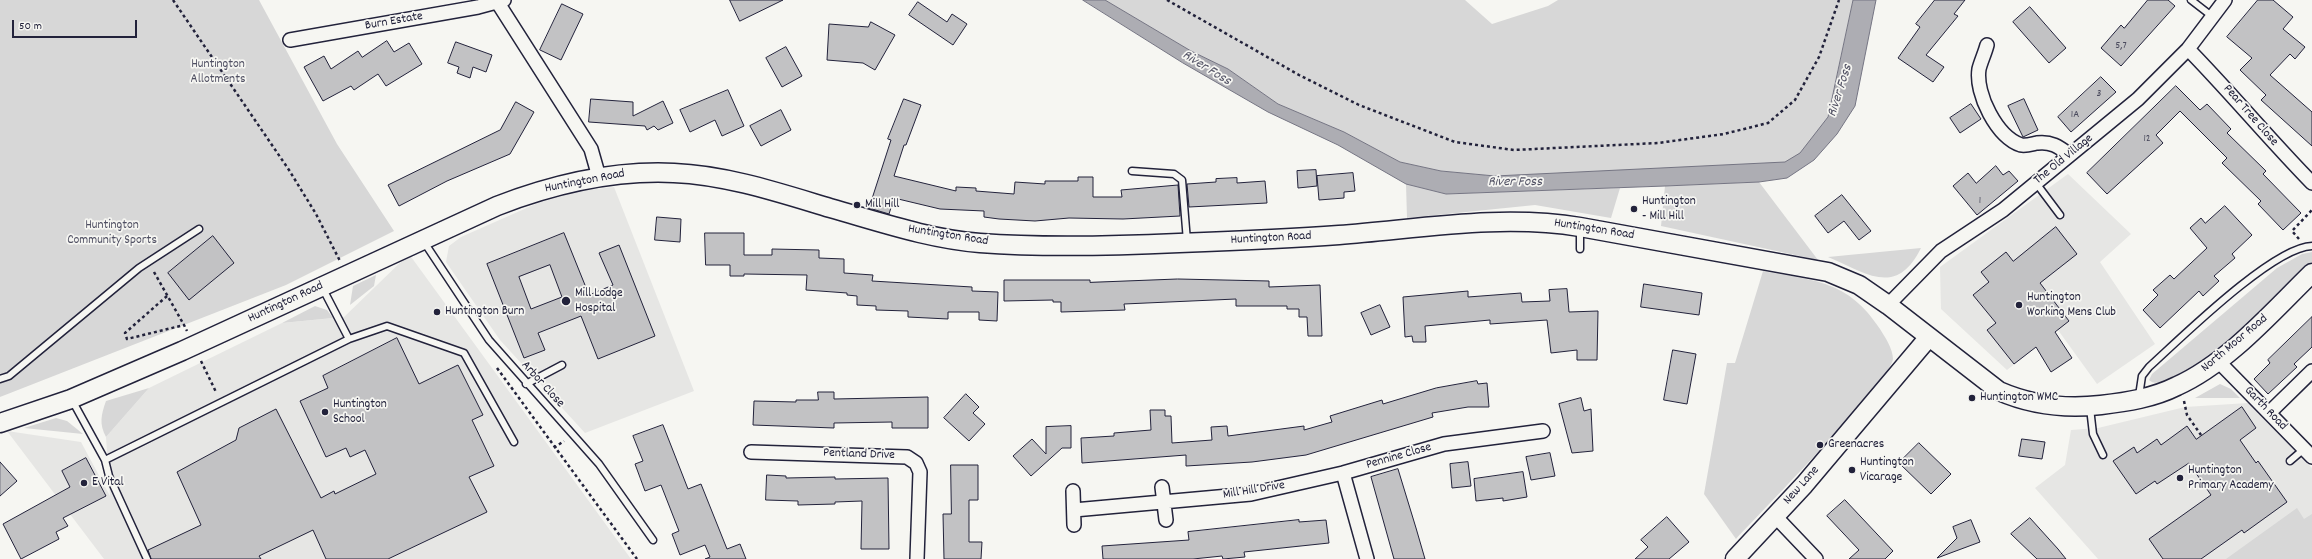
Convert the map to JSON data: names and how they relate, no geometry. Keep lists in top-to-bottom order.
{
  "streets": {
    "street": [
      "Burn Estate",
      "Pear Tree Close",
      "The Old Village",
      "Huntington Road",
      "North Moor Road",
      "Garth Road",
      "Pentland Drive",
      "Pennine Close",
      "New Lane",
      "Mill Hill Drive"
    ],
    "lane": ["Arbor Close"]
  },
  "crossings": [
    ["Burn Estate", "Huntington Road"],
    ["Pear Tree Close", "The Old Village"],
    ["The Old Village", "Huntington Road"],
    ["Huntington Road", "North Moor Road"],
    ["Huntington Road", "Arbor Close"],
    ["Huntington Road", "New Lane"],
    ["North Moor Road", "Garth Road"],
    ["North Moor Road", "New Lane"],
    ["Pennine Close", "Mill Hill Drive"]
  ],
  "water": ["River Foss"],
  "parks": ["Huntington Allotments", "Huntington Community Sports"],
  "places": [
    "Mill Hill",
    "Huntington - Mill Hill",
    "Mill Lodge Hospital",
    "Huntington Working Mens Club",
    "Huntington Burn",
    "Huntington WMC",
    "Huntington School",
    "Greenacres",
    "Huntington Vicarage",
    "Huntington Primary Academy",
    "E Vital"
  ],
  "house_numbers": [
    "5,7",
    "3",
    "1A",
    "12",
    "1"
  ],
  "scale_bar": "50 m"
}
